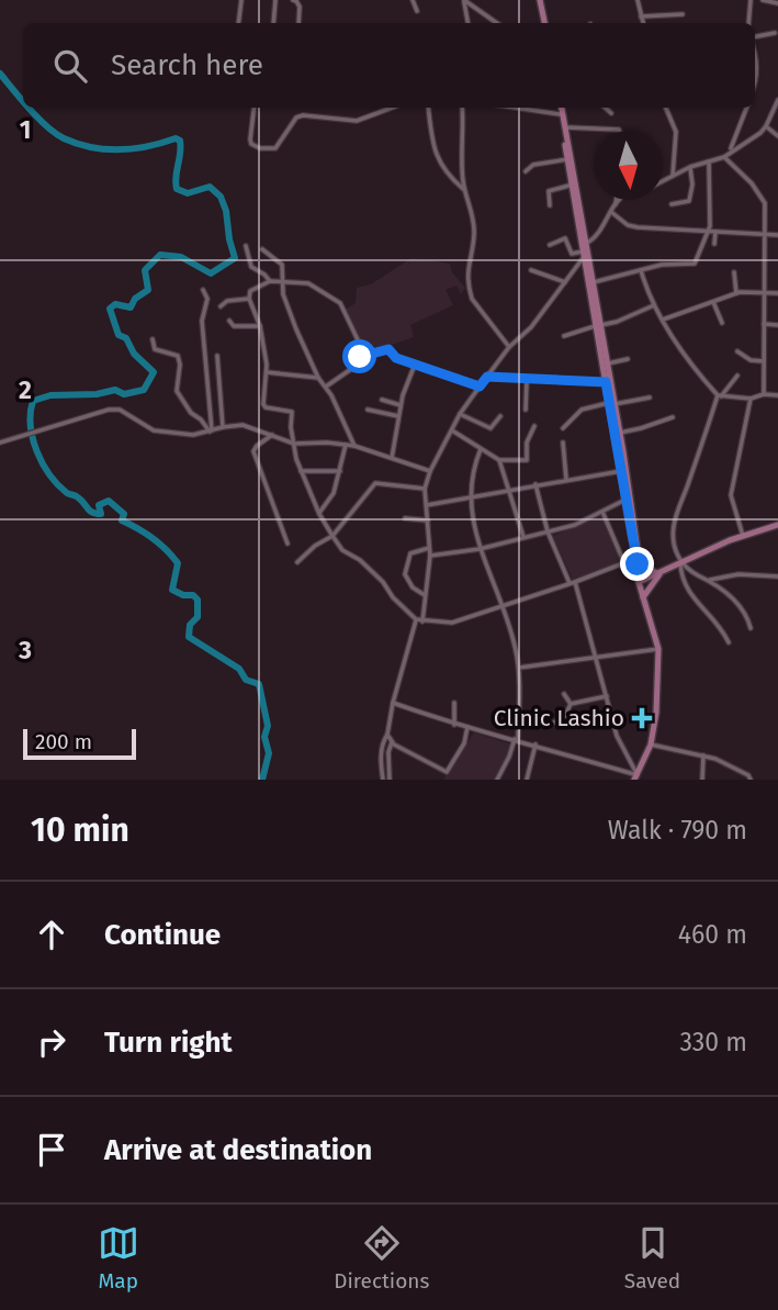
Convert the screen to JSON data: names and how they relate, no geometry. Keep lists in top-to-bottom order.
{
  "places": {
    "health": ["Clinic Lashio"]
  },
  "scale_bar": "200 m",
  "north": "bottom",
  "page": {
    "search": "Search here",
    "scale": "200 m",
    "heading": ["10 min", "Walk · 790 m"],
    "list": [
      ["Continue", "460 m"],
      ["Turn right", "330 m"],
      "Arrive at destination"
    ],
    "nav": ["Map", "Directions", "Saved"]
  },
  "grid": {
    "rows": ["1", "2", "3"]
  }
}
